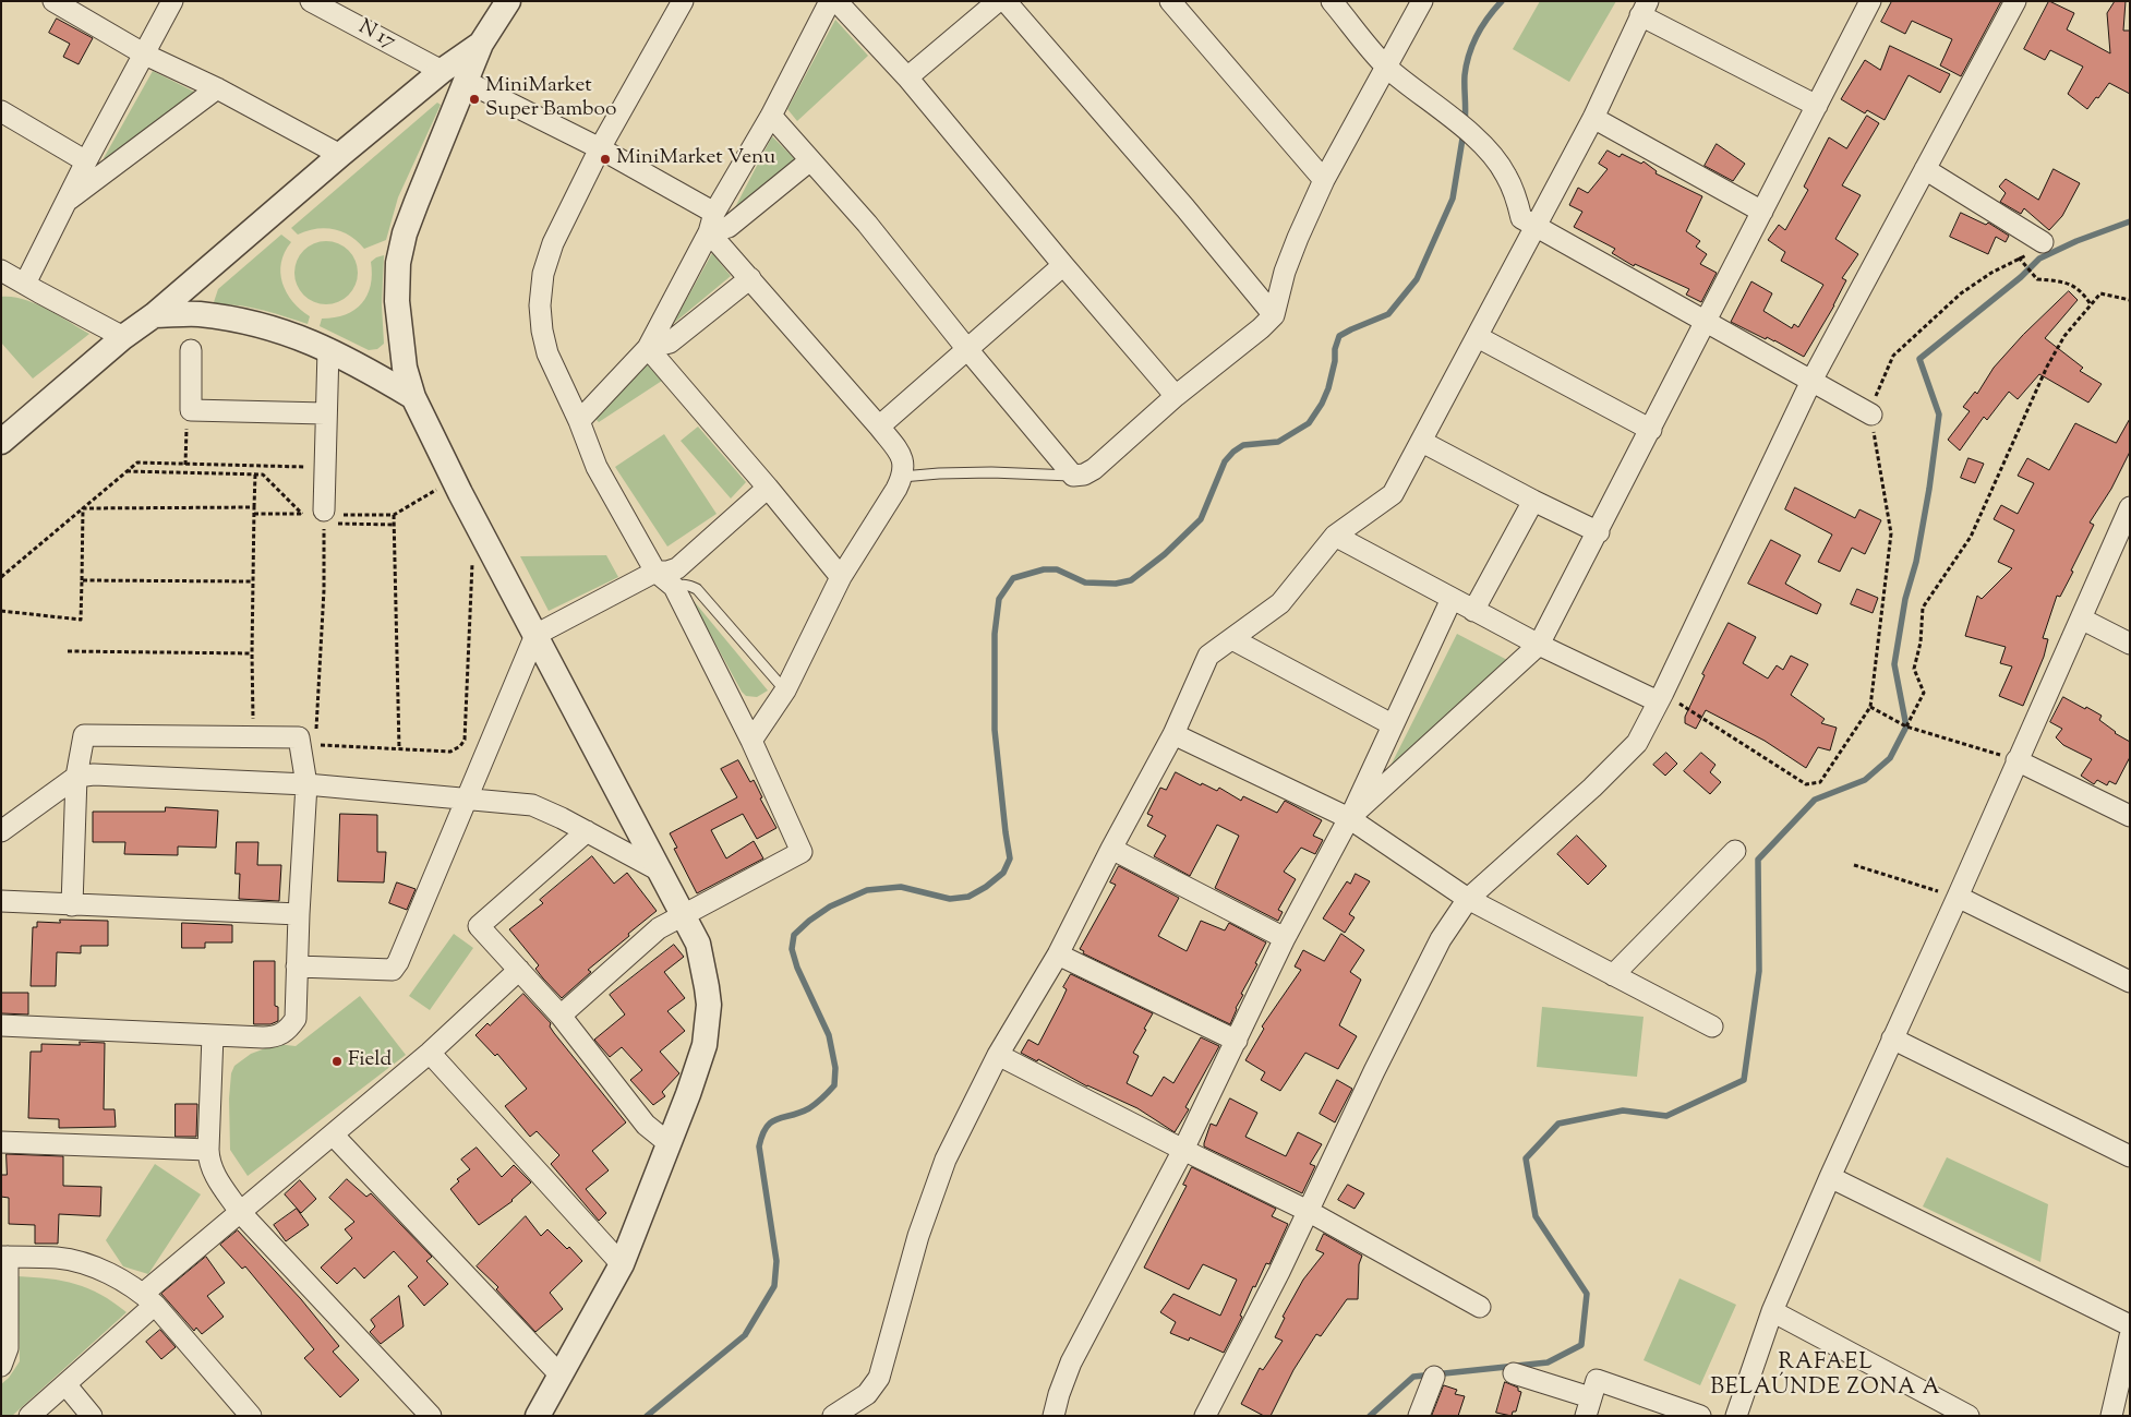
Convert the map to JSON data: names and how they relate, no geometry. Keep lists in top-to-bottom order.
{
  "streets": {
    "street": ["N 17"]
  },
  "districts": ["RAFAEL BELAÚNDE ZONA A"],
  "places": ["MiniMarket Super Bamboo", "MiniMarket Venu", "Field"]
}
